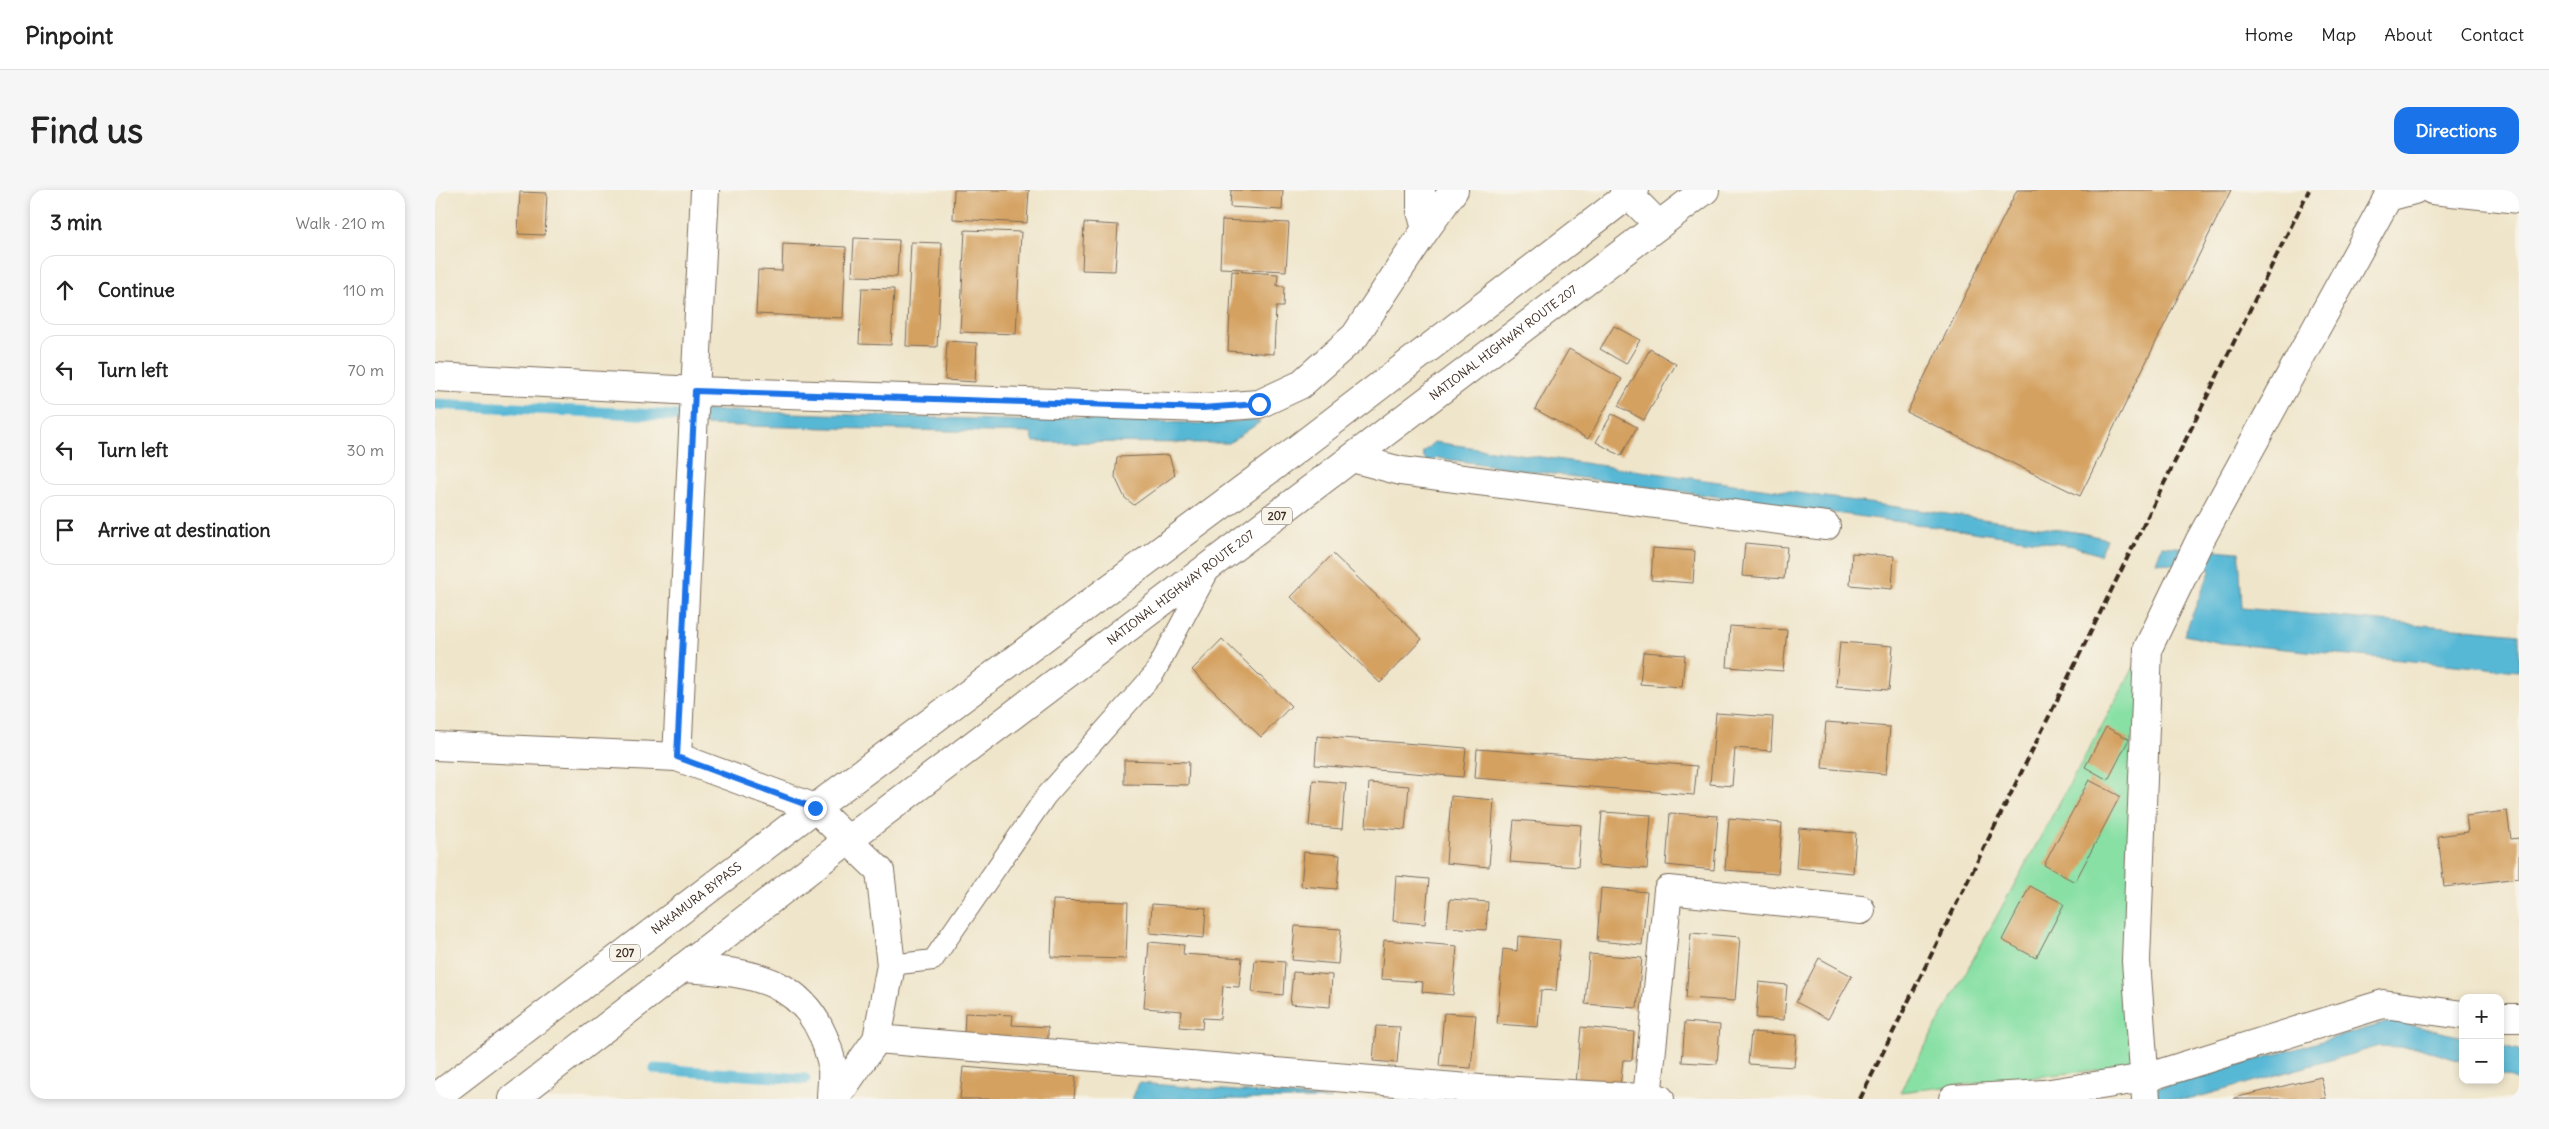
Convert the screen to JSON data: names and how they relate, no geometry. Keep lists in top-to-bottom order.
{
  "streets": {
    "main road": ["NATIONAL HIGHWAY ROUTE 207", "207", "NAKAMURA BYPASS"]
  },
  "crossings": [
    ["NATIONAL HIGHWAY ROUTE 207", "207"],
    ["207", "NAKAMURA BYPASS"]
  ],
  "page": {
    "header": "Pinpoint",
    "nav": [
      "Home",
      "Map",
      "About",
      "Contact"
    ],
    "buttons": "Directions",
    "title": "Find us",
    "heading": ["3 min", "Walk · 210 m"],
    "list": [
      ["Continue", "110 m"],
      ["Turn left", "70 m"],
      ["Turn left", "30 m"],
      "Arrive at destination"
    ],
    "map_buttons": ["+", "−"]
  }
}
